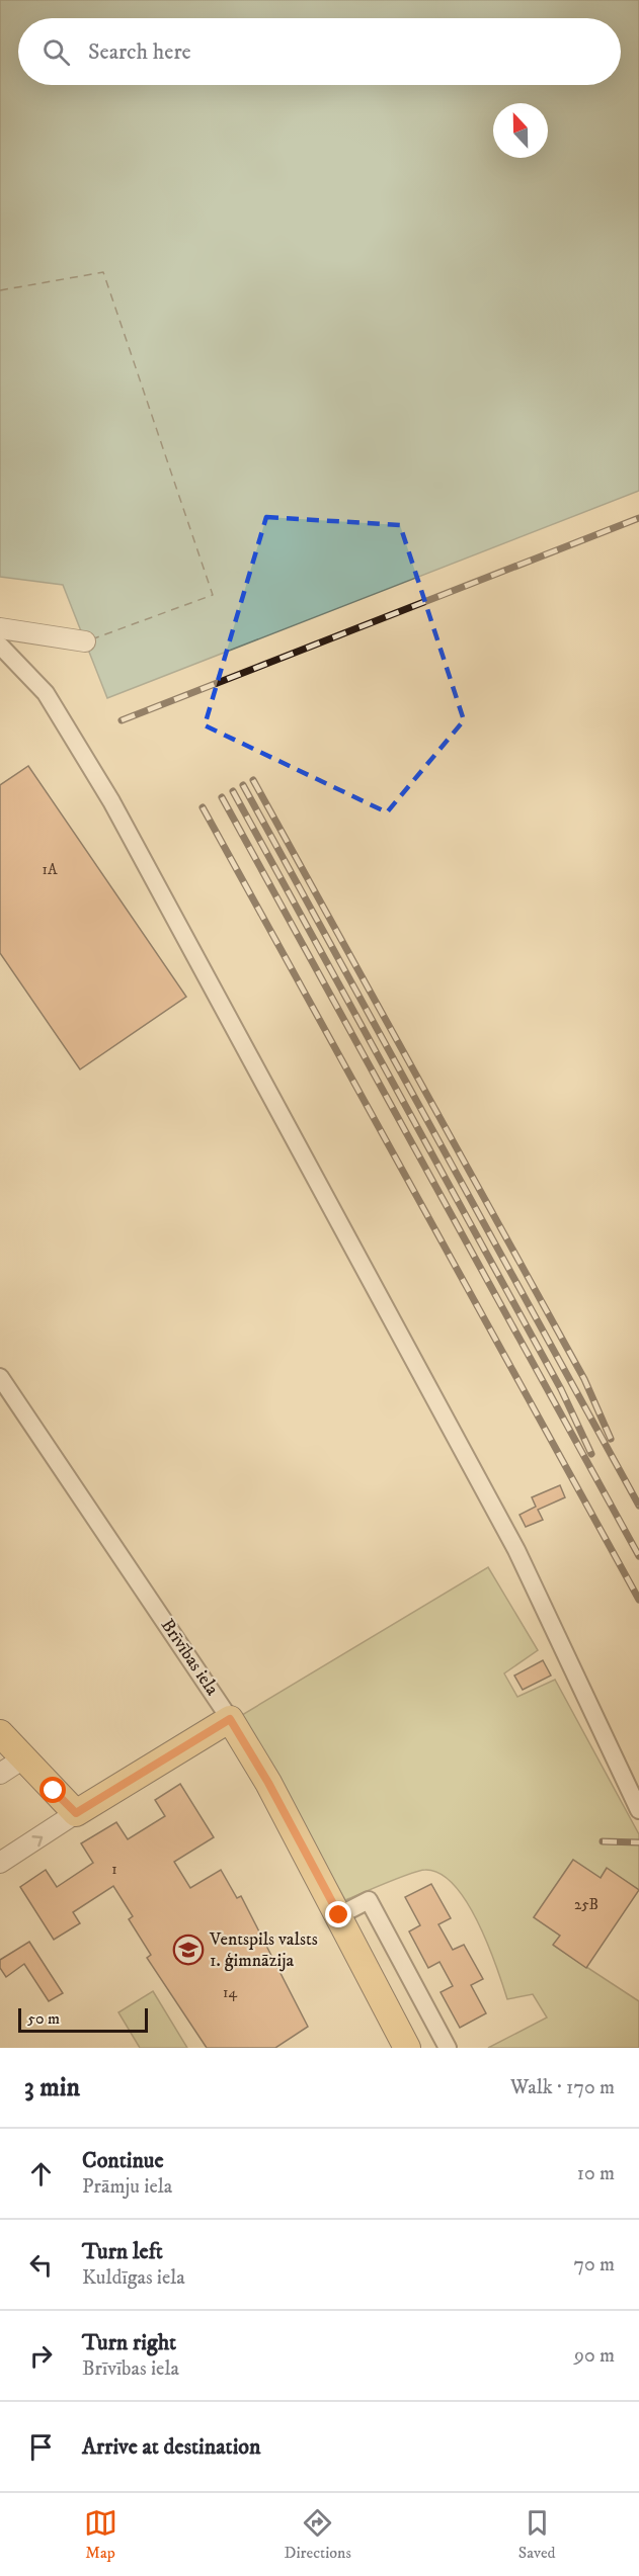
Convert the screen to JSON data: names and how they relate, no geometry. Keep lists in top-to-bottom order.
{
  "streets": {
    "main road": ["Brīvības iela"]
  },
  "places": {
    "school or university": ["Ventspils valsts 1. ģimnāzija"]
  },
  "house_numbers": [
    "1A",
    "1",
    "25B",
    "14"
  ],
  "scale_bar": "50 m",
  "north": "top",
  "page": {
    "search": "Search here",
    "scale": "50 m",
    "heading": ["3 min", "Walk · 170 m"],
    "list": [
      ["Continue", "Prāmju iela", "10 m"],
      ["Turn left", "Kuldīgas iela", "70 m"],
      ["Turn right", "Brīvības iela", "90 m"],
      "Arrive at destination"
    ],
    "nav": ["Map", "Directions", "Saved"]
  }
}
